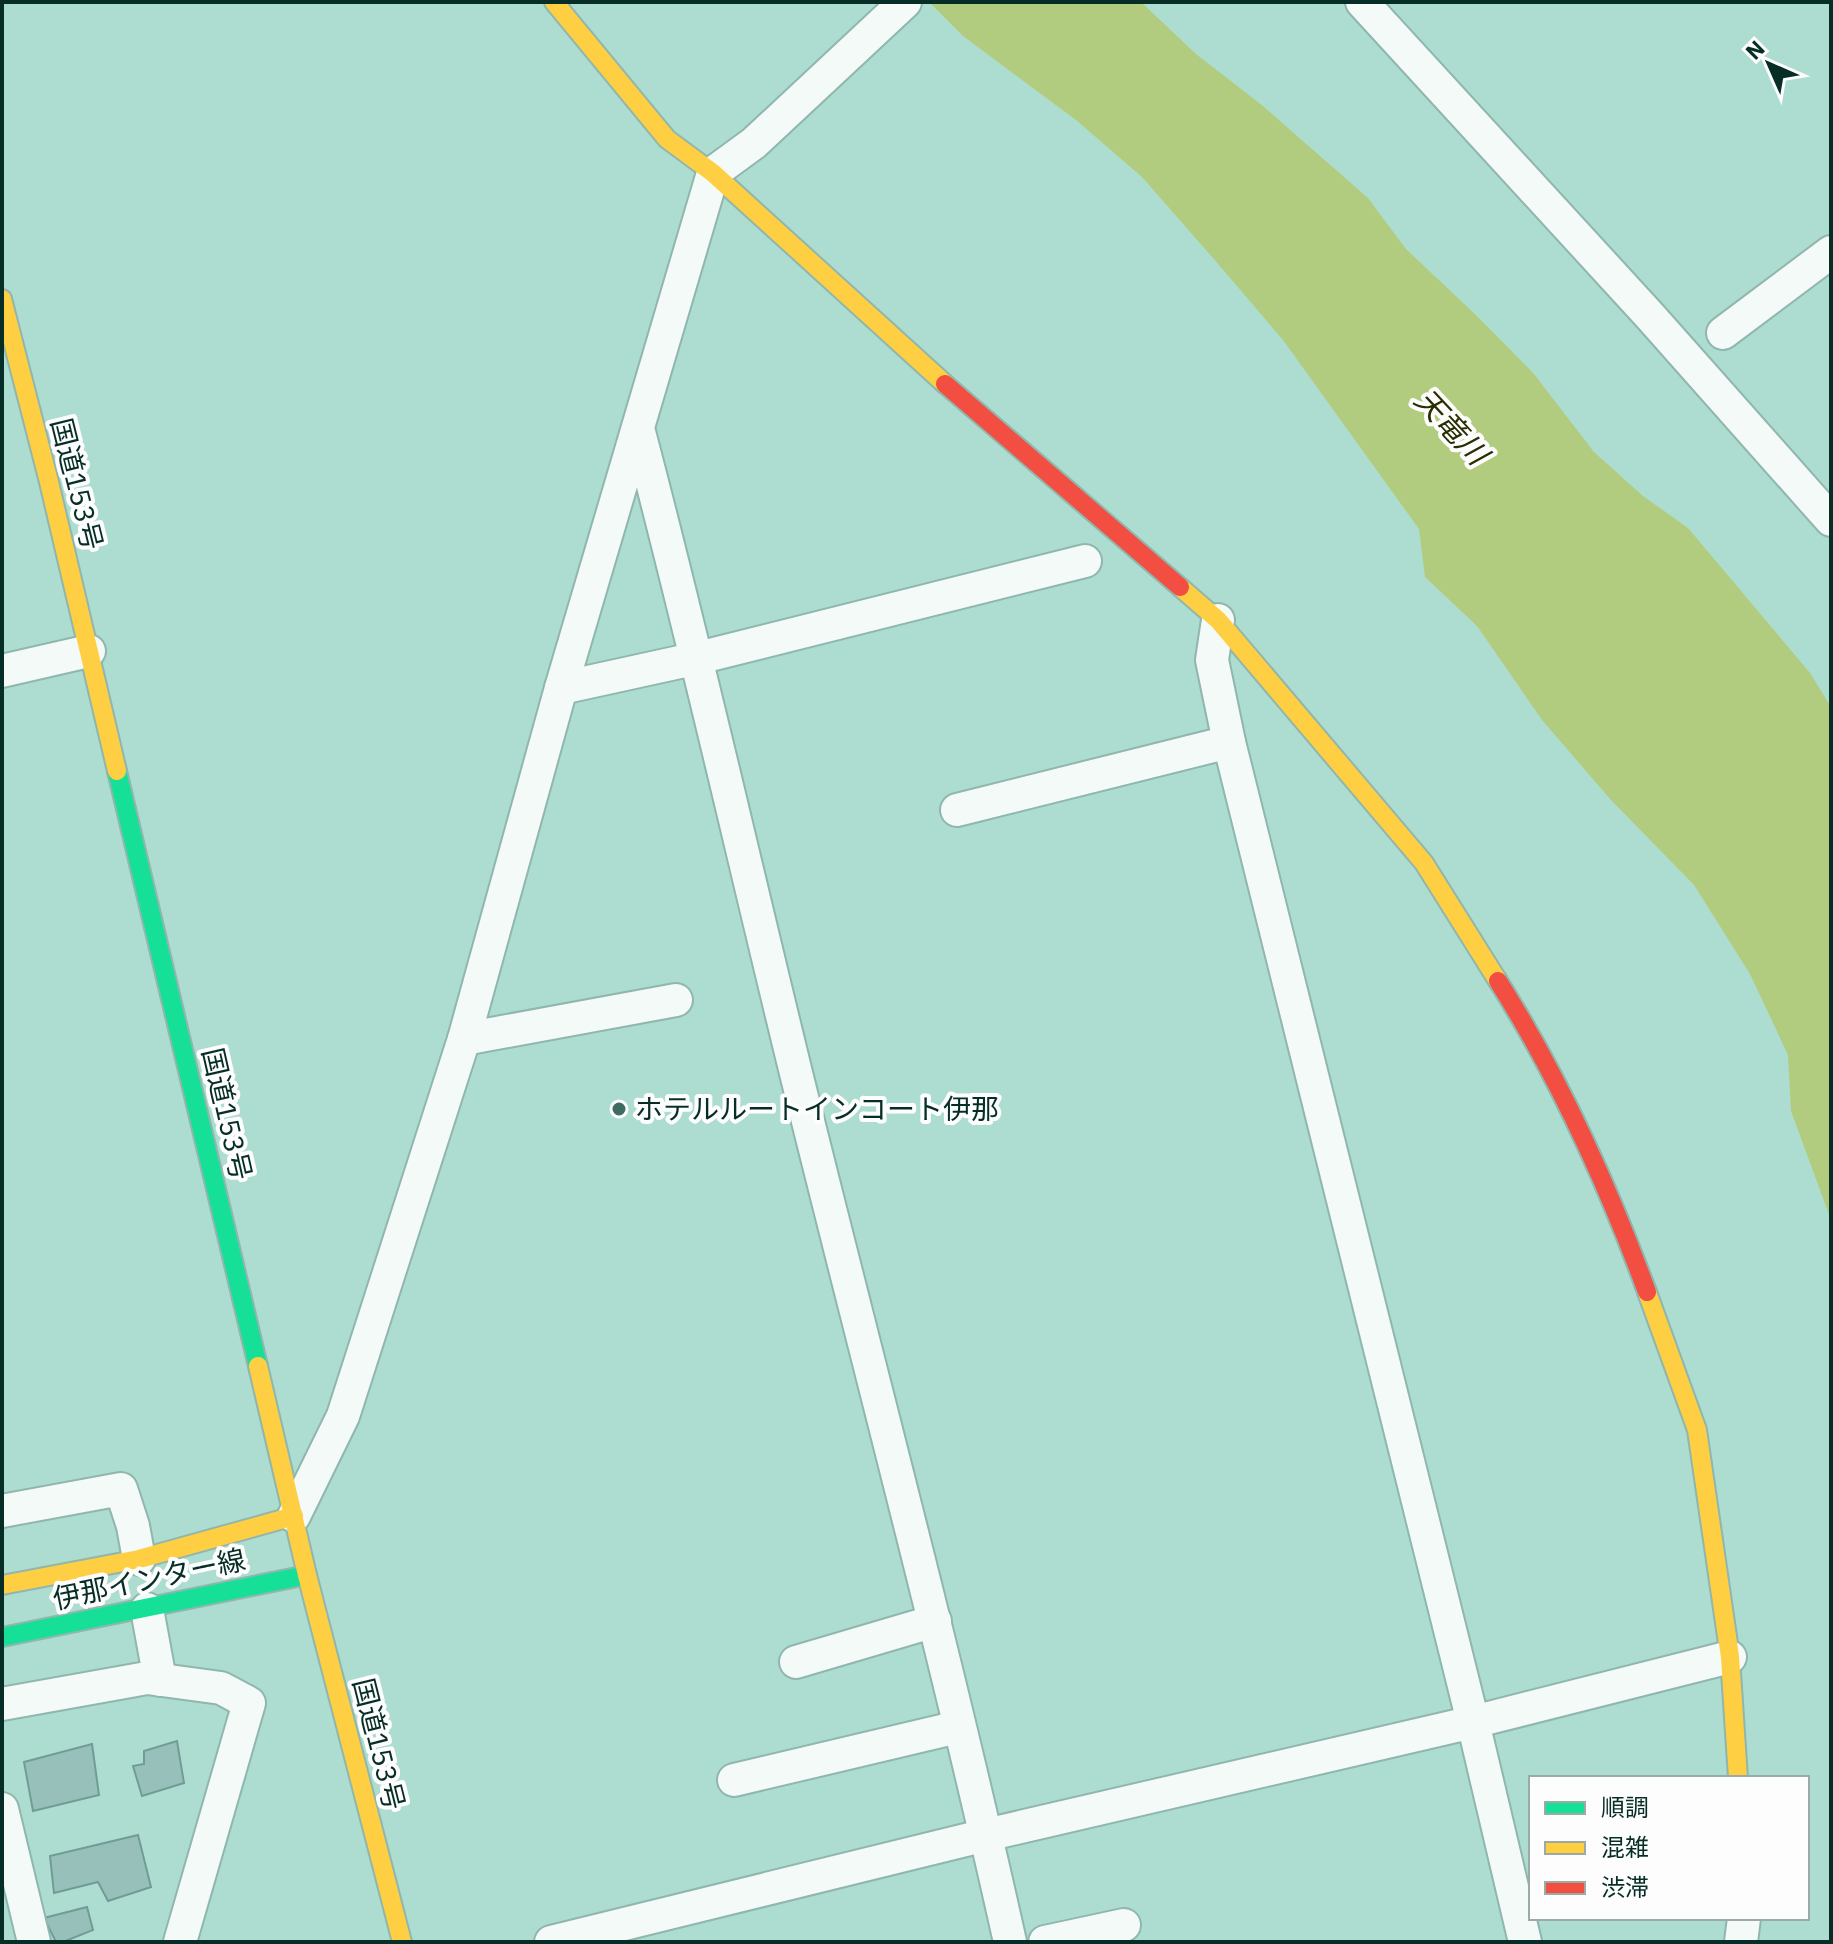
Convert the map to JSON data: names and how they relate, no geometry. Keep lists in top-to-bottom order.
{
  "streets": {
    "main road": ["国道153号", "伊那インター線"]
  },
  "crossings": [
    ["国道153号", "伊那インター線"]
  ],
  "water": ["天竜川"],
  "places": ["ホテルルートインコート伊那"],
  "legend": ["順調", "混雑", "渋滞"],
  "north": "top left"
}
